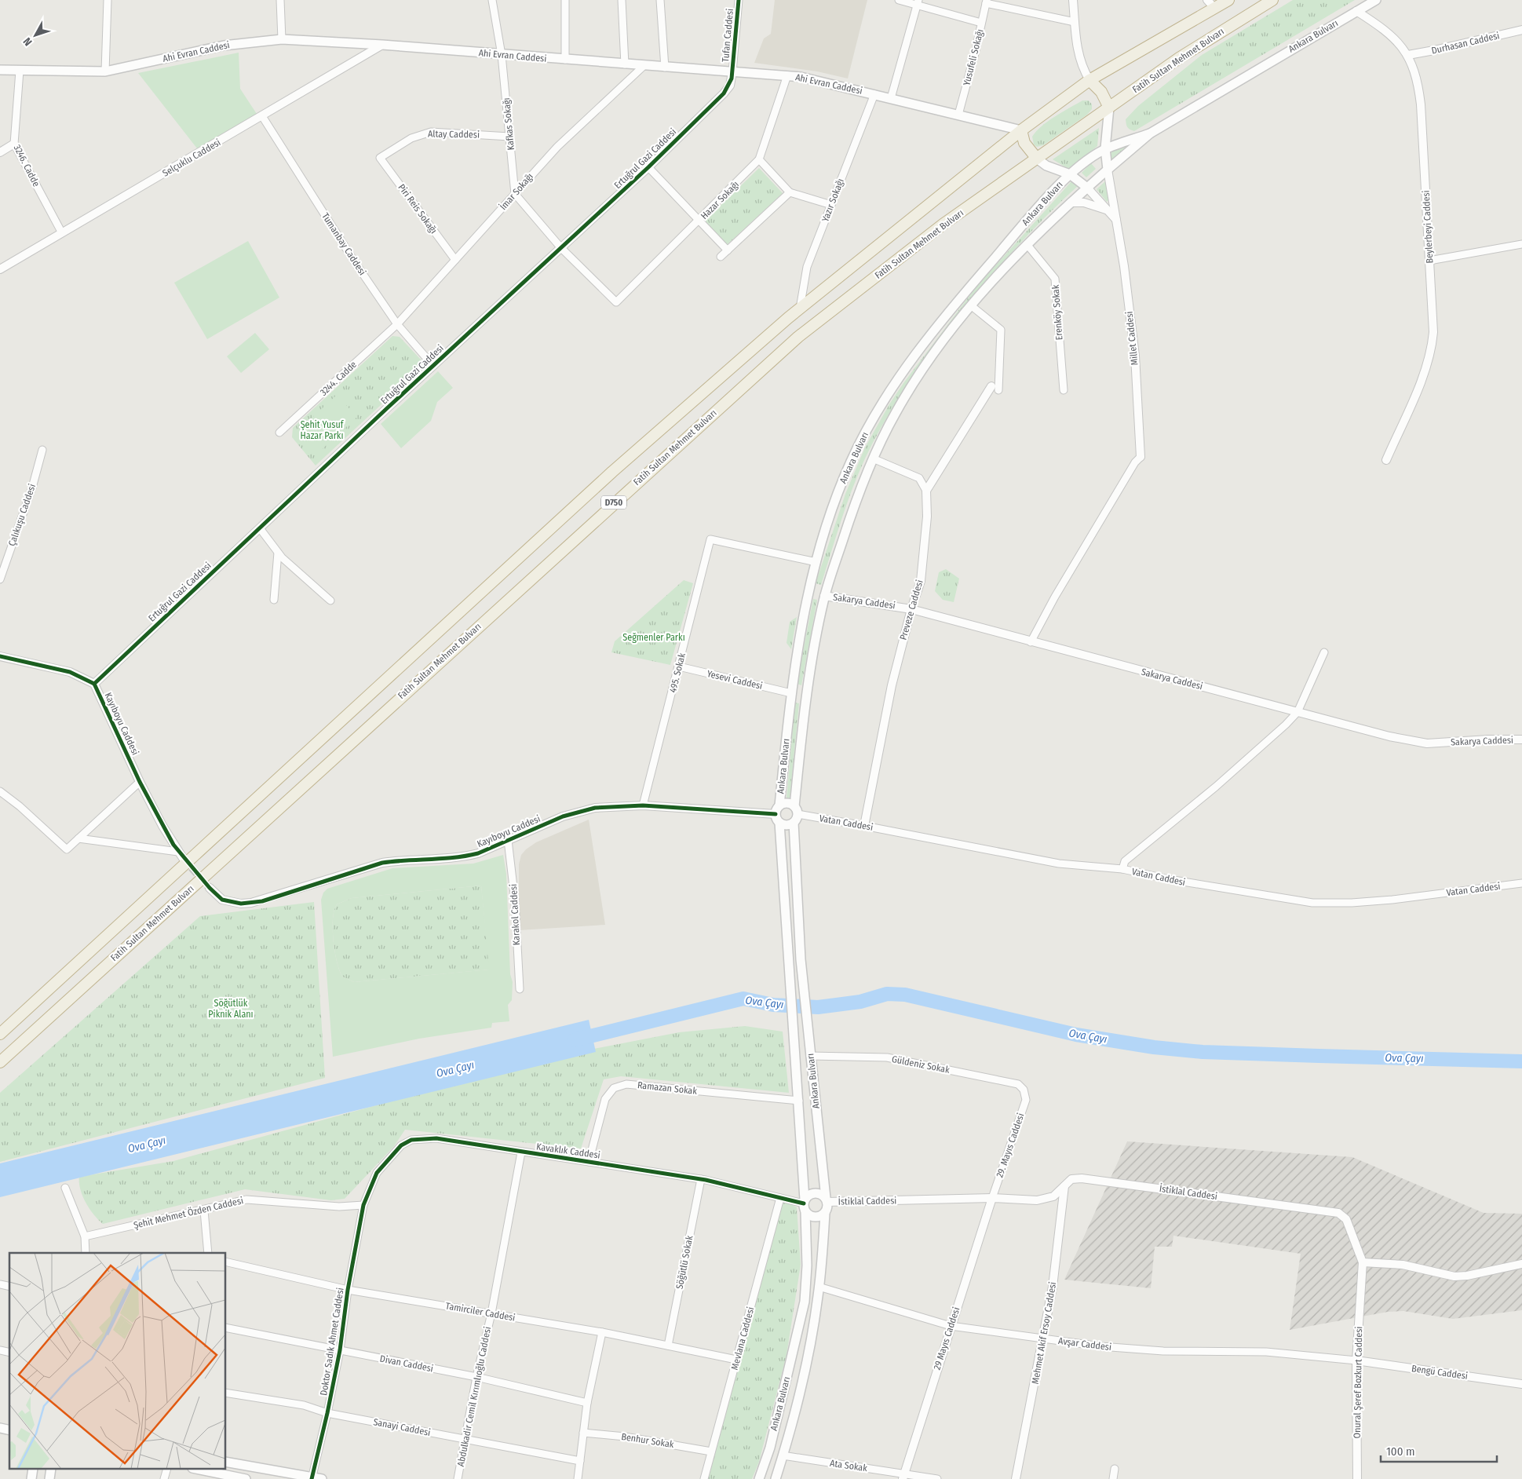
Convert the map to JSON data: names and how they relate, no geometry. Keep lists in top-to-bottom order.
{
  "streets": {
    "highway": ["Fatih Sultan Mehmet Bulvarı", "D750"],
    "main road": ["Ankara Bulvarı", "Ahi Evran Caddesi"],
    "street": [
      "Tufan Caddesi",
      "Durhasan Caddesi",
      "Yusufeli Sokağı",
      "Kafkas Sokağı",
      "Altay Caddesi",
      "Selçuklu Caddesi",
      "Ertuğrul Gazi Caddesi",
      "3246. Cadde",
      "İmar Sokağı",
      "Hazar Sokağı",
      "Yazır Sokağı",
      "Piri Reis Sokağı",
      "Beylerbeyi Caddesi",
      "Tumanbay Caddesi",
      "Erenköy Sokak",
      "Millet Caddesi",
      "3244. Cadde",
      "Çalıkuşu Caddesi",
      "Sakarya Caddesi",
      "Preveze Caddesi",
      "495. Sokak",
      "Yesevi Caddesi",
      "Kayıboyu Caddesi",
      "Vatan Caddesi",
      "Karakol Caddesi",
      "Güldeniz Sokak",
      "Ramazan Sokak",
      "29. Mayıs Caddesi",
      "Kavaklık Caddesi",
      "İstiklal Caddesi",
      "Şehit Mehmet Özden Caddesi",
      "Söğütlü Sokak",
      "Tamirciler Caddesi",
      "Mehmet Akif Ersoy Caddesi",
      "Mevlana Caddesi",
      "29 Mayıs Caddesi",
      "Doktor Sadık Ahmet Caddesi",
      "Avşar Caddesi",
      "Divan Caddesi",
      "Bengü Caddesi",
      "Onural Şeref Bozkurt Caddesi",
      "Abdulkadir Cemil Kırımlıoğlu Caddesi",
      "Sanayi Caddesi",
      "Benhur Sokak",
      "Ata Sokak"
    ]
  },
  "crossings": [
    ["Tufan Caddesi", "Ahi Evran Caddesi"],
    ["Tufan Caddesi", "Ertuğrul Gazi Caddesi"],
    ["Ankara Bulvarı", "Fatih Sultan Mehmet Bulvarı"],
    ["Ankara Bulvarı", "Beylerbeyi Caddesi"],
    ["Ankara Bulvarı", "Erenköy Sokak"],
    ["Ankara Bulvarı", "Millet Caddesi"],
    ["Ankara Bulvarı", "Sakarya Caddesi"],
    ["Ankara Bulvarı", "495. Sokak"],
    ["Ankara Bulvarı", "Yesevi Caddesi"],
    ["Ankara Bulvarı", "Kayıboyu Caddesi"],
    ["Ankara Bulvarı", "Vatan Caddesi"],
    ["Ankara Bulvarı", "Güldeniz Sokak"],
    ["Ankara Bulvarı", "Ramazan Sokak"],
    ["Ankara Bulvarı", "Kavaklık Caddesi"],
    ["Ankara Bulvarı", "İstiklal Caddesi"],
    ["Ankara Bulvarı", "Avşar Caddesi"],
    ["Ankara Bulvarı", "Ata Sokak"],
    ["Durhasan Caddesi", "Beylerbeyi Caddesi"],
    ["Ahi Evran Caddesi", "Yusufeli Sokağı"],
    ["Ahi Evran Caddesi", "Kafkas Sokağı"],
    ["Ahi Evran Caddesi", "Selçuklu Caddesi"],
    ["Ahi Evran Caddesi", "Ertuğrul Gazi Caddesi"],
    ["Ahi Evran Caddesi", "3246. Cadde"],
    ["Ahi Evran Caddesi", "İmar Sokağı"],
    ["Ahi Evran Caddesi", "Hazar Sokağı"],
    ["Ahi Evran Caddesi", "Yazır Sokağı"],
    ["Ahi Evran Caddesi", "D750"],
    ["Kafkas Sokağı", "Altay Caddesi"],
    ["Kafkas Sokağı", "İmar Sokağı"],
    ["Altay Caddesi", "Piri Reis Sokağı"],
    ["Selçuklu Caddesi", "3246. Cadde"],
    ["Selçuklu Caddesi", "Tumanbay Caddesi"],
    ["Ertuğrul Gazi Caddesi", "Hazar Sokağı"],
    ["Ertuğrul Gazi Caddesi", "Tumanbay Caddesi"],
    ["Ertuğrul Gazi Caddesi", "Kayıboyu Caddesi"],
    ["İmar Sokağı", "Piri Reis Sokağı"],
    ["İmar Sokağı", "Tumanbay Caddesi"],
    ["İmar Sokağı", "3244. Cadde"],
    ["Yazır Sokağı", "D750"],
    ["Tumanbay Caddesi", "3244. Cadde"],
    ["Sakarya Caddesi", "Preveze Caddesi"],
    ["Preveze Caddesi", "Vatan Caddesi"],
    ["495. Sokak", "Yesevi Caddesi"],
    ["495. Sokak", "Kayıboyu Caddesi"],
    ["Kayıboyu Caddesi", "Karakol Caddesi"],
    ["Güldeniz Sokak", "29. Mayıs Caddesi"],
    ["Ramazan Sokak", "Kavaklık Caddesi"],
    ["29. Mayıs Caddesi", "İstiklal Caddesi"],
    ["29. Mayıs Caddesi", "29 Mayıs Caddesi"],
    ["Kavaklık Caddesi", "İstiklal Caddesi"],
    ["Kavaklık Caddesi", "Şehit Mehmet Özden Caddesi"],
    ["Kavaklık Caddesi", "Söğütlü Sokak"],
    ["Kavaklık Caddesi", "Mevlana Caddesi"],
    ["Kavaklık Caddesi", "Doktor Sadık Ahmet Caddesi"],
    ["Kavaklık Caddesi", "Abdulkadir Cemil Kırımlıoğlu Caddesi"],
    ["İstiklal Caddesi", "Mehmet Akif Ersoy Caddesi"],
    ["İstiklal Caddesi", "29 Mayıs Caddesi"],
    ["İstiklal Caddesi", "Onural Şeref Bozkurt Caddesi"],
    ["Şehit Mehmet Özden Caddesi", "Doktor Sadık Ahmet Caddesi"],
    ["Söğütlü Sokak", "Tamirciler Caddesi"],
    ["Tamirciler Caddesi", "Mevlana Caddesi"],
    ["Tamirciler Caddesi", "Doktor Sadık Ahmet Caddesi"],
    ["Tamirciler Caddesi", "Abdulkadir Cemil Kırımlıoğlu Caddesi"],
    ["Mehmet Akif Ersoy Caddesi", "Avşar Caddesi"],
    ["Mevlana Caddesi", "Benhur Sokak"],
    ["29 Mayıs Caddesi", "Avşar Caddesi"],
    ["29 Mayıs Caddesi", "Ata Sokak"],
    ["Doktor Sadık Ahmet Caddesi", "Divan Caddesi"],
    ["Doktor Sadık Ahmet Caddesi", "Sanayi Caddesi"],
    ["Avşar Caddesi", "Bengü Caddesi"],
    ["Avşar Caddesi", "Onural Şeref Bozkurt Caddesi"],
    ["Divan Caddesi", "Abdulkadir Cemil Kırımlıoğlu Caddesi"],
    ["Bengü Caddesi", "Onural Şeref Bozkurt Caddesi"],
    ["Abdulkadir Cemil Kırımlıoğlu Caddesi", "Sanayi Caddesi"]
  ],
  "water": ["Ova Çayı"],
  "parks": ["Şehit Yusuf Hazar Parkı", "Seğmenler Parkı", "Söğütlük Piknik Alanı"],
  "scale_bar": "100 m",
  "north": "bottom left"
}
